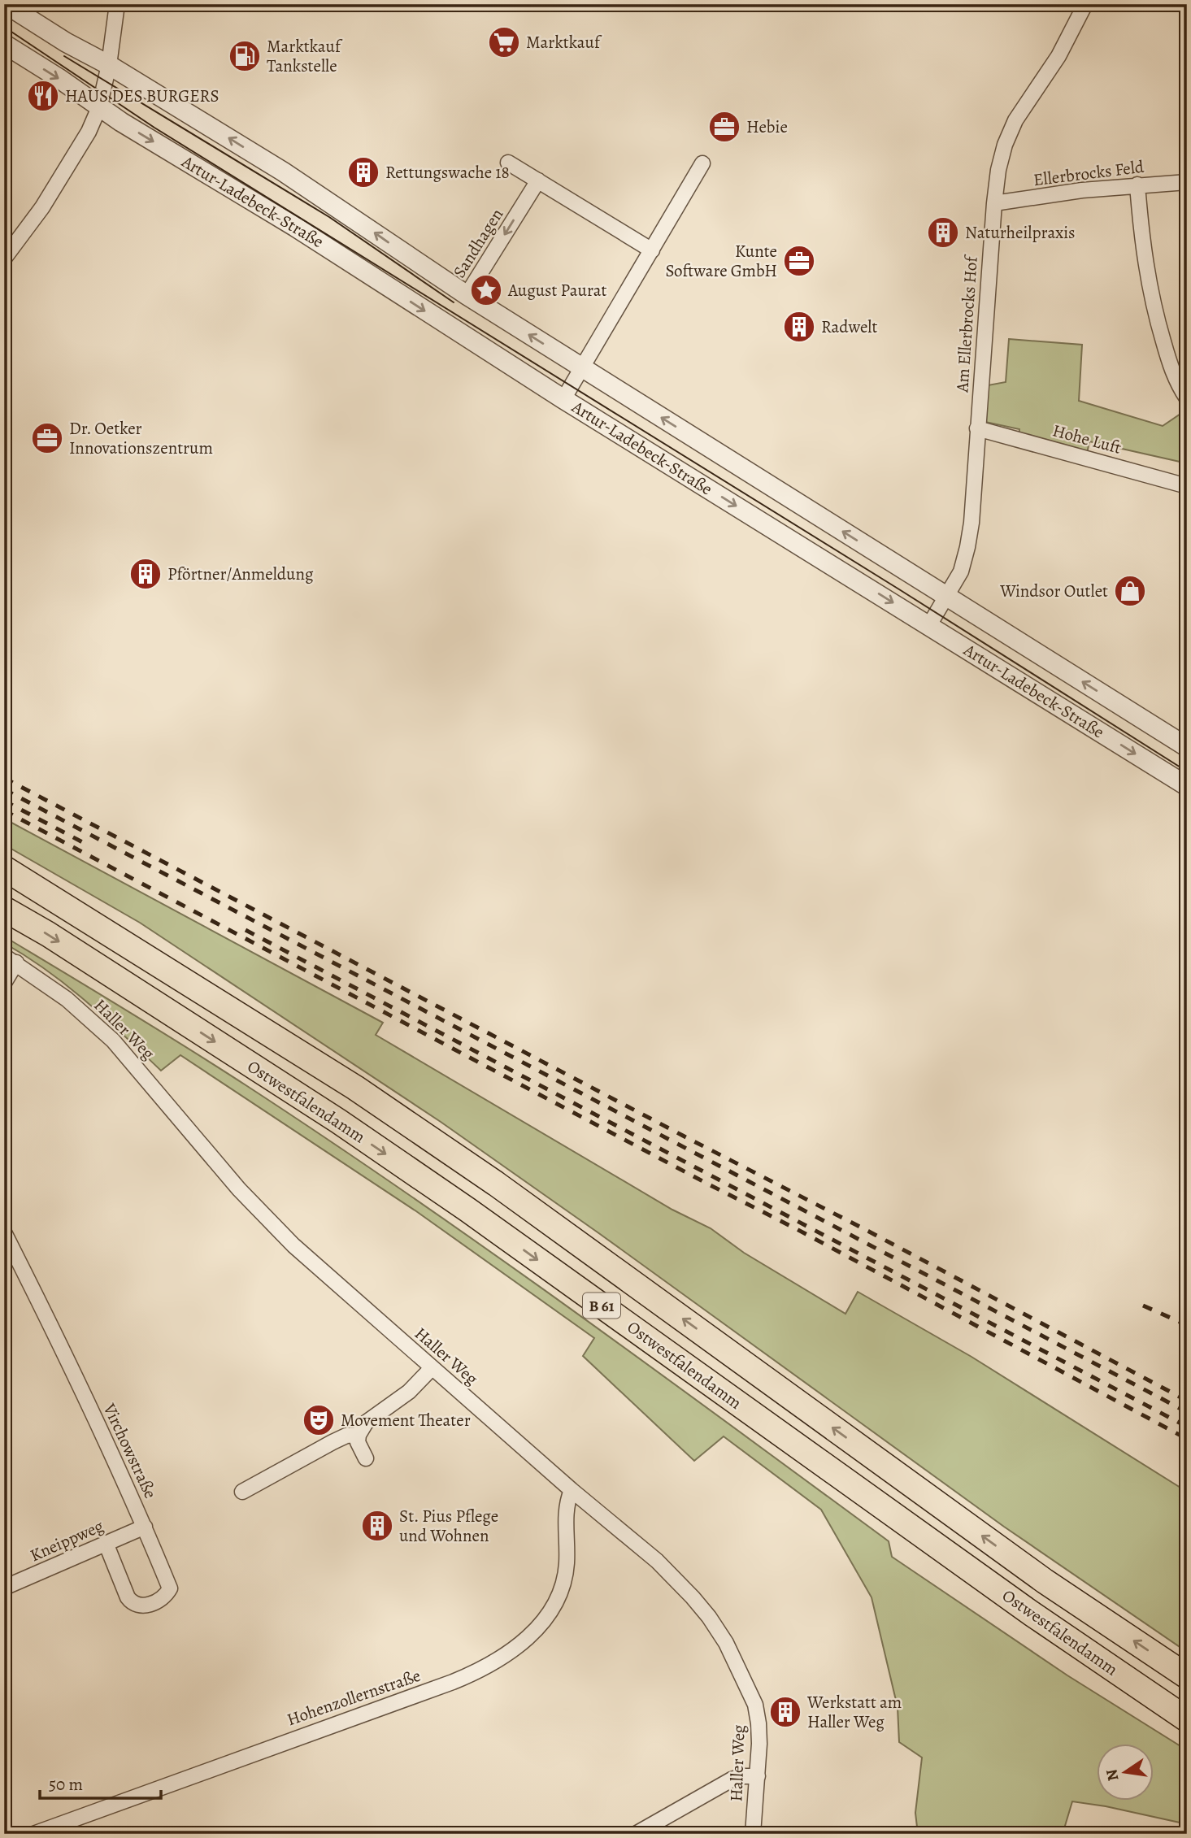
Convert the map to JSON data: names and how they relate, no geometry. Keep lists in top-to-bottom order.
{
  "streets": {
    "highway": ["Ostwestfalendamm", "B 61"],
    "street": [
      "Ellerbrocks Feld",
      "Artur-Ladebeck-Straße",
      "Sandhagen",
      "Am Ellerbrocks Hof",
      "Hohe Luft",
      "Haller Weg",
      "Virchowstraße",
      "Kneippweg",
      "Hohenzollernstraße"
    ]
  },
  "crossings": [
    ["Ellerbrocks Feld", "Am Ellerbrocks Hof"],
    ["Artur-Ladebeck-Straße", "Sandhagen"],
    ["Artur-Ladebeck-Straße", "Am Ellerbrocks Hof"],
    ["Am Ellerbrocks Hof", "Hohe Luft"],
    ["Haller Weg", "Hohenzollernstraße"],
    ["Virchowstraße", "Kneippweg"]
  ],
  "one_way": ["Sandhagen"],
  "places": {
    "supermarket": ["Marktkauf"],
    "fuel station": ["Marktkauf Tankstelle"],
    "restaurant": ["HAUS DES BURGERS"],
    "office": ["Hebie", "Kunte Software GmbH", "Dr. Oetker Innovationszentrum"],
    "building": [
      "Rettungswache 18",
      "Naturheilpraxis",
      "Radwelt",
      "Pförtner/Anmeldung",
      "St. Pius Pflege und Wohnen",
      "Werkstatt am Haller Weg"
    ],
    "place": ["August Paurat"],
    "shop": ["Windsor Outlet"],
    "theatre": ["Movement Theater"]
  },
  "scale_bar": "50 m",
  "north": "left"
}
